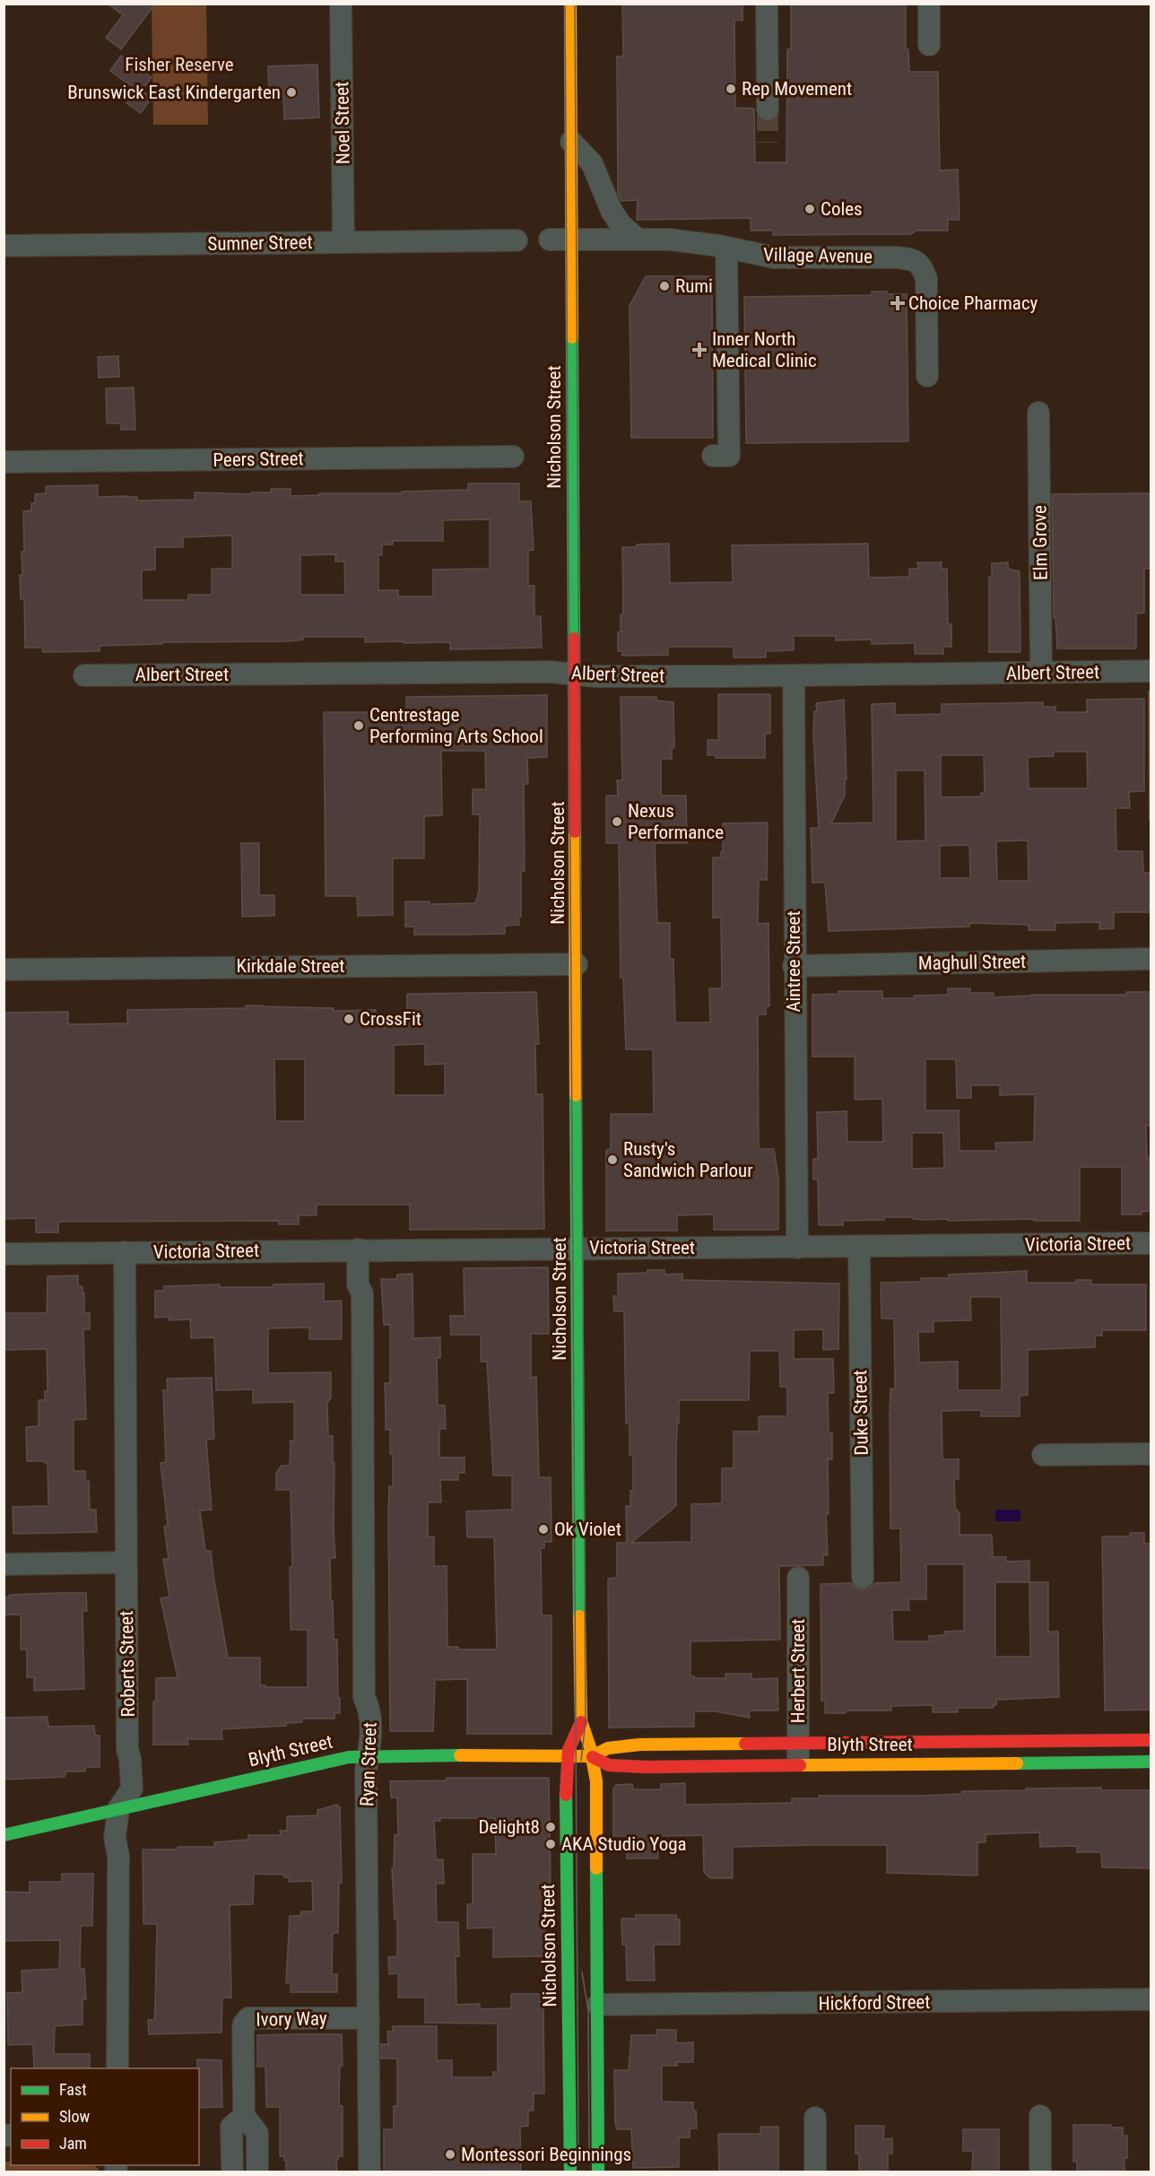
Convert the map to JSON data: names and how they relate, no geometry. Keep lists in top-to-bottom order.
{
  "streets": {
    "main road": ["Nicholson Street", "Blyth Street"],
    "street": [
      "Noel Street",
      "Sumner Street",
      "Village Avenue",
      "Peers Street",
      "Elm Grove",
      "Albert Street",
      "Aintree Street",
      "Maghull Street",
      "Kirkdale Street",
      "Victoria Street",
      "Duke Street",
      "Roberts Street",
      "Herbert Street",
      "Ryan Street",
      "Hickford Street",
      "Ivory Way"
    ]
  },
  "crossings": [
    ["Noel Street", "Sumner Street"],
    ["Village Avenue", "Nicholson Street"],
    ["Nicholson Street", "Albert Street"],
    ["Nicholson Street", "Kirkdale Street"],
    ["Nicholson Street", "Victoria Street"],
    ["Nicholson Street", "Blyth Street"],
    ["Nicholson Street", "Hickford Street"],
    ["Elm Grove", "Albert Street"],
    ["Albert Street", "Aintree Street"],
    ["Aintree Street", "Maghull Street"],
    ["Aintree Street", "Victoria Street"],
    ["Victoria Street", "Duke Street"],
    ["Victoria Street", "Roberts Street"],
    ["Victoria Street", "Ryan Street"],
    ["Roberts Street", "Blyth Street"],
    ["Herbert Street", "Blyth Street"],
    ["Blyth Street", "Ryan Street"],
    ["Ryan Street", "Ivory Way"]
  ],
  "parks": ["Fisher Reserve"],
  "places": {
    "other": [
      "Rep Movement",
      "Brunswick East Kindergarten",
      "Coles",
      "Rumi",
      "Centrestage Performing Arts School",
      "Nexus Performance",
      "CrossFit",
      "Rusty's Sandwich Parlour",
      "Ok Violet",
      "Delight8",
      "AKA Studio Yoga",
      "Montessori Beginnings"
    ],
    "health": ["Choice Pharmacy", "Inner North Medical Clinic"]
  },
  "legend": ["Fast", "Slow", "Jam"]
}
